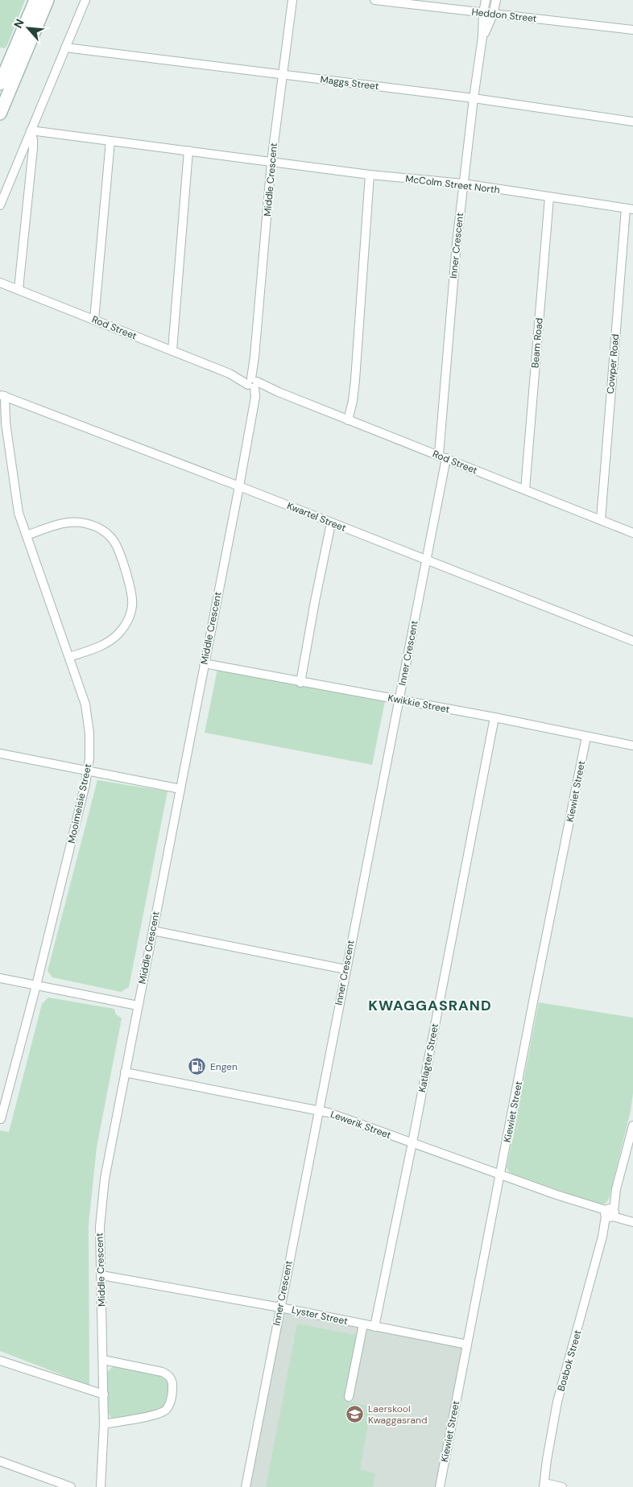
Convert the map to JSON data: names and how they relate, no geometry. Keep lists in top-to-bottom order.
{
  "streets": {
    "street": [
      "Heddon Street",
      "Maggs Street",
      "Middle Crescent",
      "McColm Street North",
      "Inner Crescent",
      "Rod Street",
      "Beam Road",
      "Cowper Road",
      "Kwartel Street",
      "Kwikkie Street",
      "Kiewiet Street",
      "Mooimeisie Street",
      "Katlagter Street",
      "Lewerik Street",
      "Lyster Street",
      "Bosbok Street"
    ]
  },
  "crossings": [
    ["Heddon Street", "Inner Crescent"],
    ["Maggs Street", "Middle Crescent"],
    ["Maggs Street", "Inner Crescent"],
    ["Middle Crescent", "McColm Street North"],
    ["Middle Crescent", "Rod Street"],
    ["Middle Crescent", "Kwartel Street"],
    ["Middle Crescent", "Kwikkie Street"],
    ["Middle Crescent", "Lewerik Street"],
    ["Middle Crescent", "Lyster Street"],
    ["McColm Street North", "Inner Crescent"],
    ["McColm Street North", "Beam Road"],
    ["McColm Street North", "Cowper Road"],
    ["Inner Crescent", "Rod Street"],
    ["Inner Crescent", "Kwartel Street"],
    ["Inner Crescent", "Kwikkie Street"],
    ["Inner Crescent", "Lewerik Street"],
    ["Inner Crescent", "Lyster Street"],
    ["Rod Street", "Beam Road"],
    ["Rod Street", "Cowper Road"],
    ["Kwartel Street", "Mooimeisie Street"],
    ["Kwikkie Street", "Kiewiet Street"],
    ["Kwikkie Street", "Katlagter Street"],
    ["Kiewiet Street", "Lewerik Street"],
    ["Kiewiet Street", "Lyster Street"],
    ["Katlagter Street", "Lewerik Street"],
    ["Katlagter Street", "Lyster Street"],
    ["Lewerik Street", "Bosbok Street"]
  ],
  "districts": ["KWAGGASRAND"],
  "places": {
    "fuel station": ["Engen"],
    "school or university": ["Laerskool Kwaggasrand"]
  },
  "north": "top left"
}
